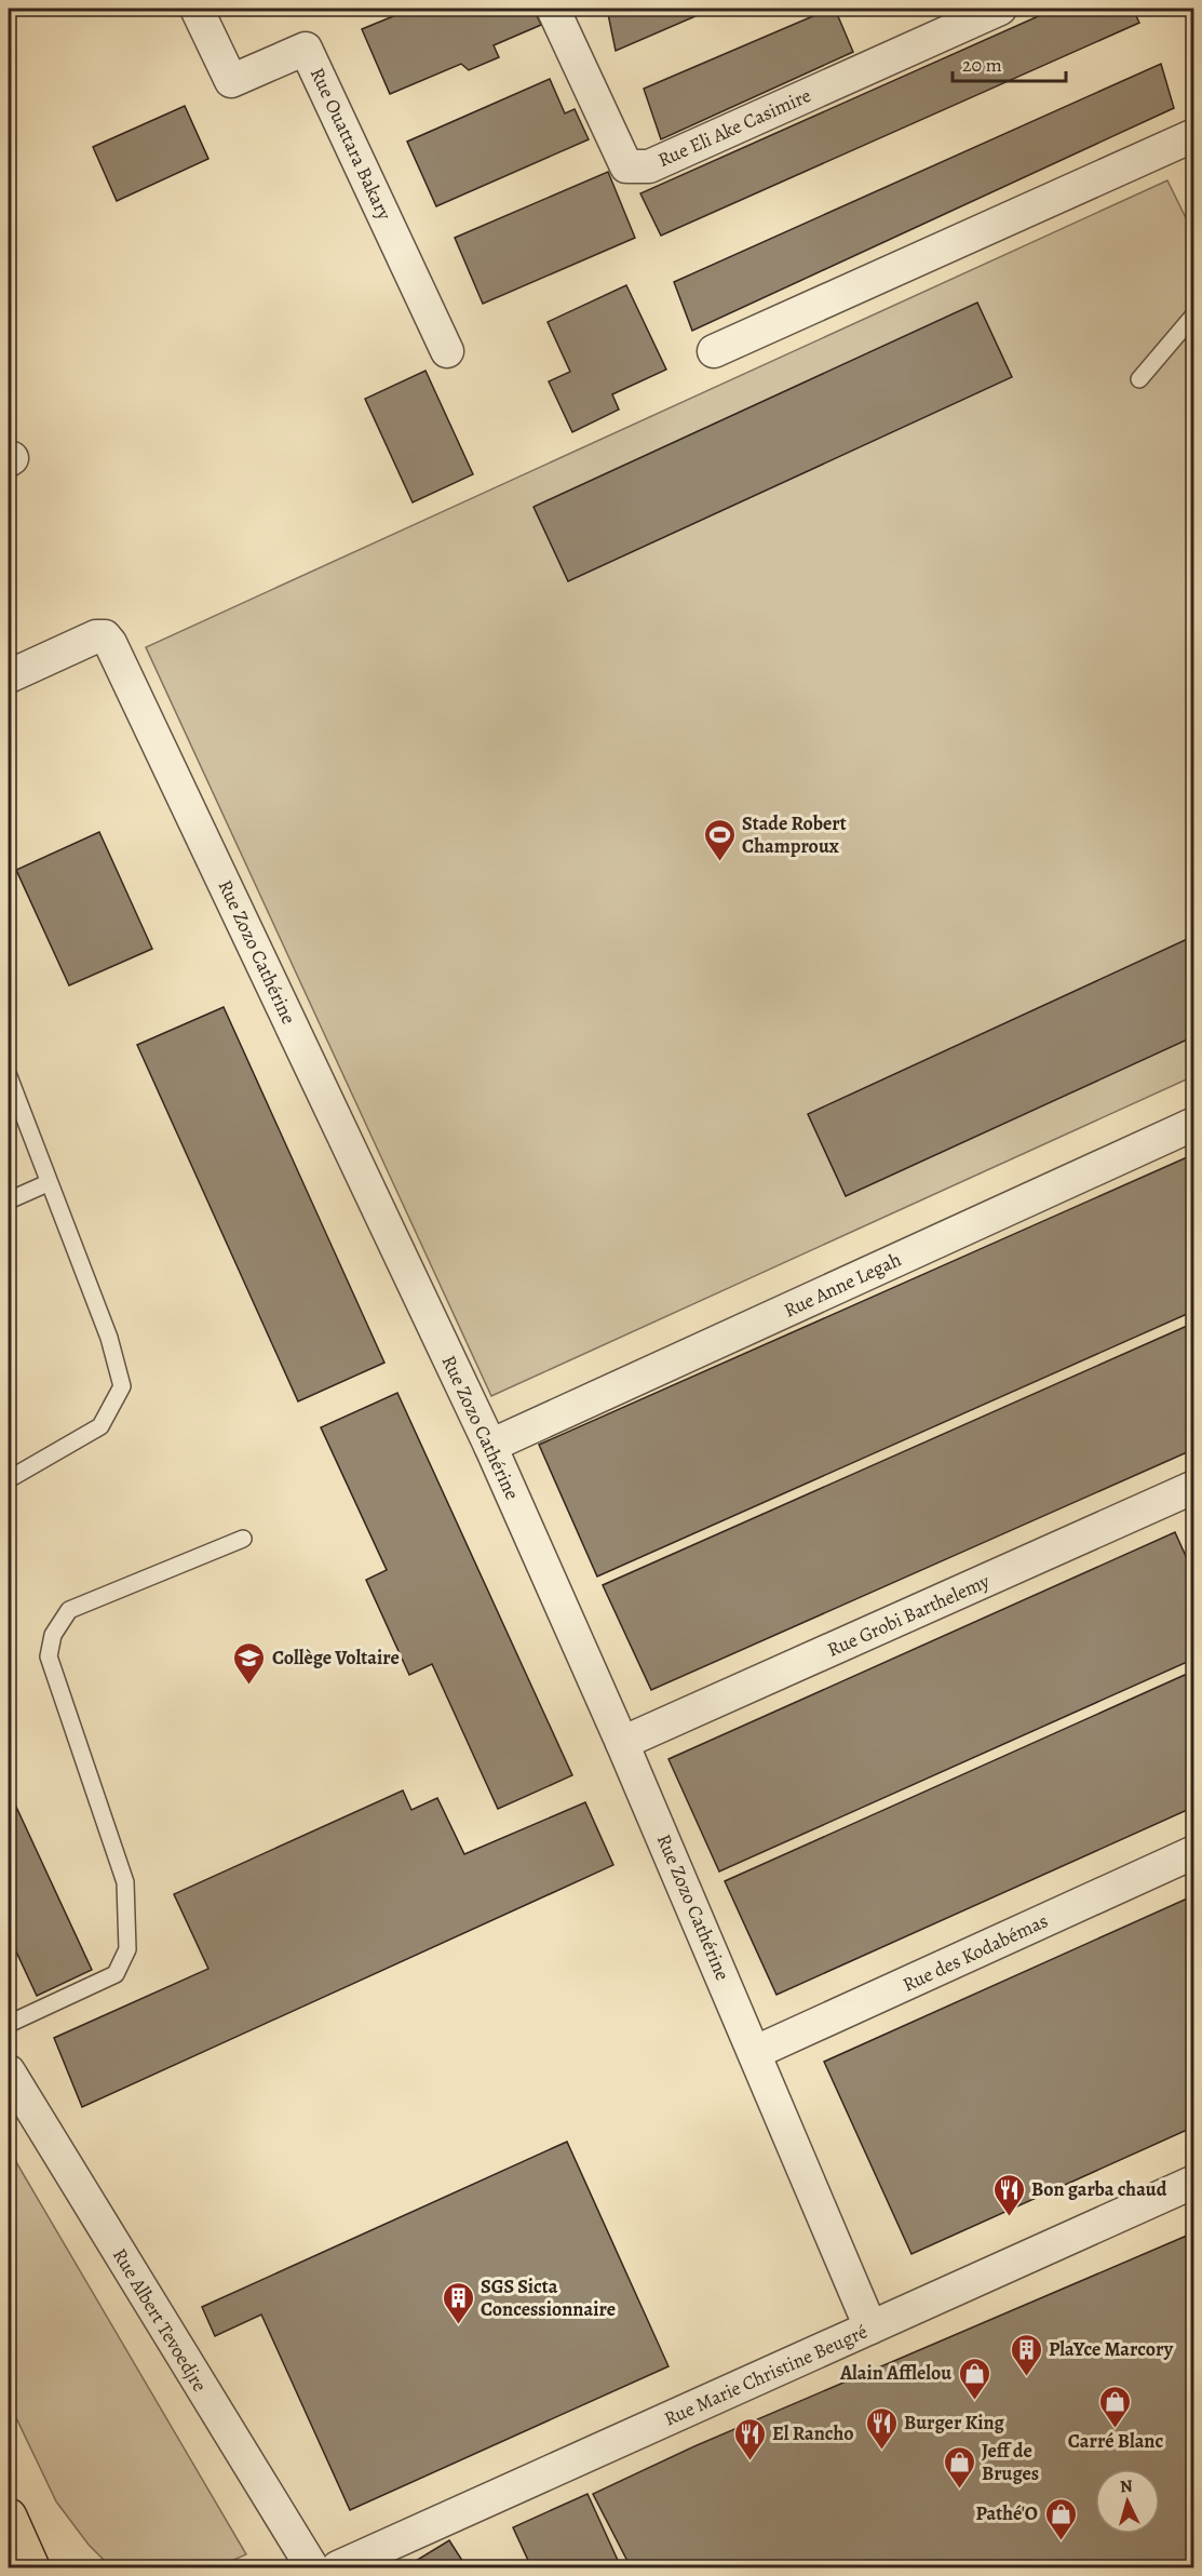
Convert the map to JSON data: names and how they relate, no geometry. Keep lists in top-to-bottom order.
{
  "streets": {
    "street": [
      "Rue Eli Ake Casimire",
      "Rue Ouattara Bakary",
      "Rue Zozo Cathérine",
      "Rue Anne Legah",
      "Rue Grobi Barthelemy",
      "Rue des Kodabémas",
      "Rue Albert Tevoedjre",
      "Rue Marie Christine Beugré"
    ]
  },
  "crossings": [
    ["Rue Zozo Cathérine", "Rue Anne Legah"],
    ["Rue Zozo Cathérine", "Rue Grobi Barthelemy"],
    ["Rue Zozo Cathérine", "Rue des Kodabémas"],
    ["Rue Zozo Cathérine", "Rue Marie Christine Beugré"]
  ],
  "places": {
    "sports": ["Stade Robert Champroux"],
    "school or university": ["Collège Voltaire"],
    "restaurant": ["Bon garba chaud", "Burger King", "El Rancho"],
    "building": ["SGS Sicta Concessionnaire", "PlaYce Marcory"],
    "shop": [
      "Alain Afflelou",
      "Carré Blanc",
      "Jeff de Bruges",
      "Pathé'O"
    ]
  },
  "scale_bar": "20 m",
  "north": "top"
}
